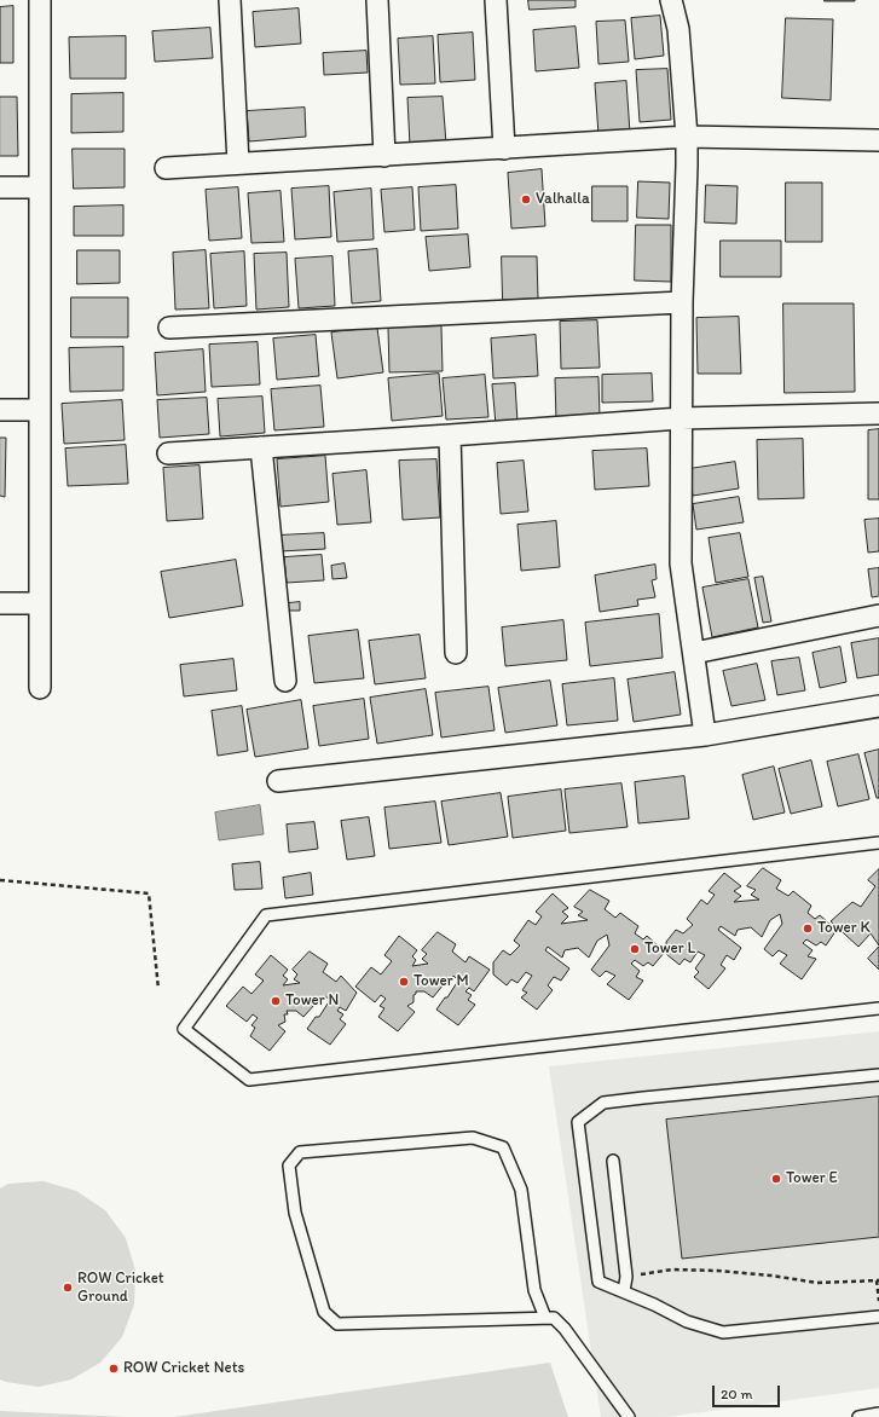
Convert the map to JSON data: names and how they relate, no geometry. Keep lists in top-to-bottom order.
{
  "places": [
    "Valhalla",
    "Tower K",
    "Tower L",
    "Tower M",
    "Tower N",
    "Tower E",
    "ROW Cricket Ground",
    "ROW Cricket Nets"
  ],
  "scale_bar": "20 m"
}
